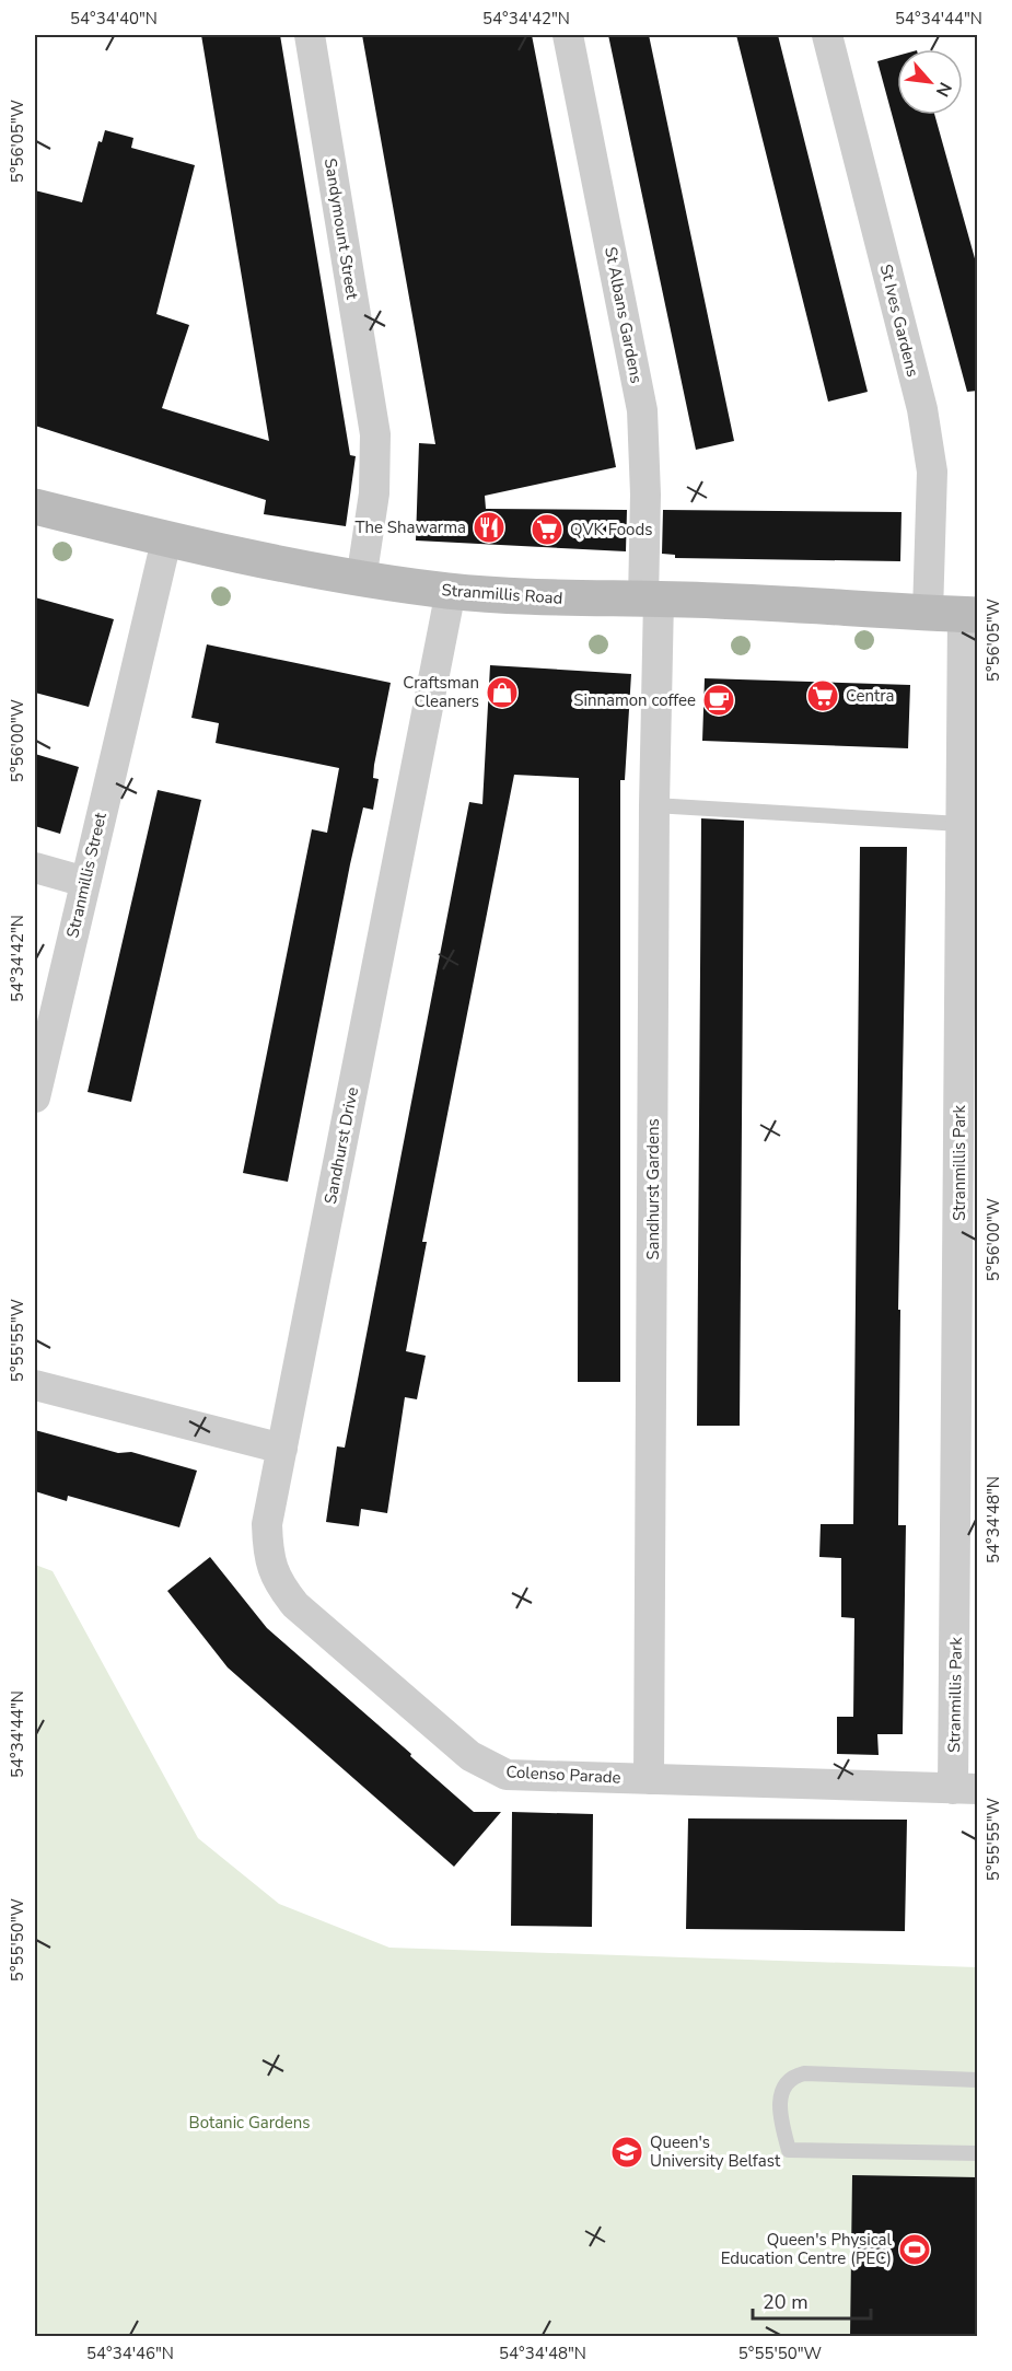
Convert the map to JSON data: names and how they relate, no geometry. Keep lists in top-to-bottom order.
{
  "streets": {
    "street": [
      "Sandymount Street",
      "St Albans Gardens",
      "St Ives Gardens",
      "Stranmillis Road",
      "Stranmillis Street",
      "Sandhurst Drive",
      "Stranmillis Park",
      "Sandhurst Gardens",
      "Colenso Parade"
    ]
  },
  "crossings": [
    ["Sandymount Street", "Stranmillis Road"],
    ["St Albans Gardens", "Stranmillis Road"],
    ["St Albans Gardens", "Sandhurst Gardens"],
    ["St Ives Gardens", "Stranmillis Road"],
    ["St Ives Gardens", "Stranmillis Park"],
    ["Stranmillis Road", "Stranmillis Street"],
    ["Stranmillis Road", "Sandhurst Drive"],
    ["Stranmillis Road", "Stranmillis Park"],
    ["Stranmillis Road", "Sandhurst Gardens"],
    ["Sandhurst Drive", "Colenso Parade"],
    ["Stranmillis Park", "Colenso Parade"],
    ["Sandhurst Gardens", "Colenso Parade"]
  ],
  "parks": ["Botanic Gardens"],
  "places": {
    "restaurant": ["The Shawarma"],
    "supermarket": ["QVK Foods", "Centra"],
    "shop": ["Craftsman Cleaners"],
    "cafe": ["Sinnamon coffee"],
    "school or university": ["Queen's University Belfast"],
    "sports": ["Queen's Physical Education Centre (PEC)"]
  },
  "scale_bar": "20 m",
  "north": "bottom right",
  "coordinates": [
    "54°34'40\"N",
    "54°34'42\"N",
    "54°34'44\"N",
    "5°56'05\"W",
    "5°56'00\"W",
    "5°55'55\"W",
    "54°34'48\"N",
    "5°55'50\"W",
    "54°34'46\"N"
  ]
}
